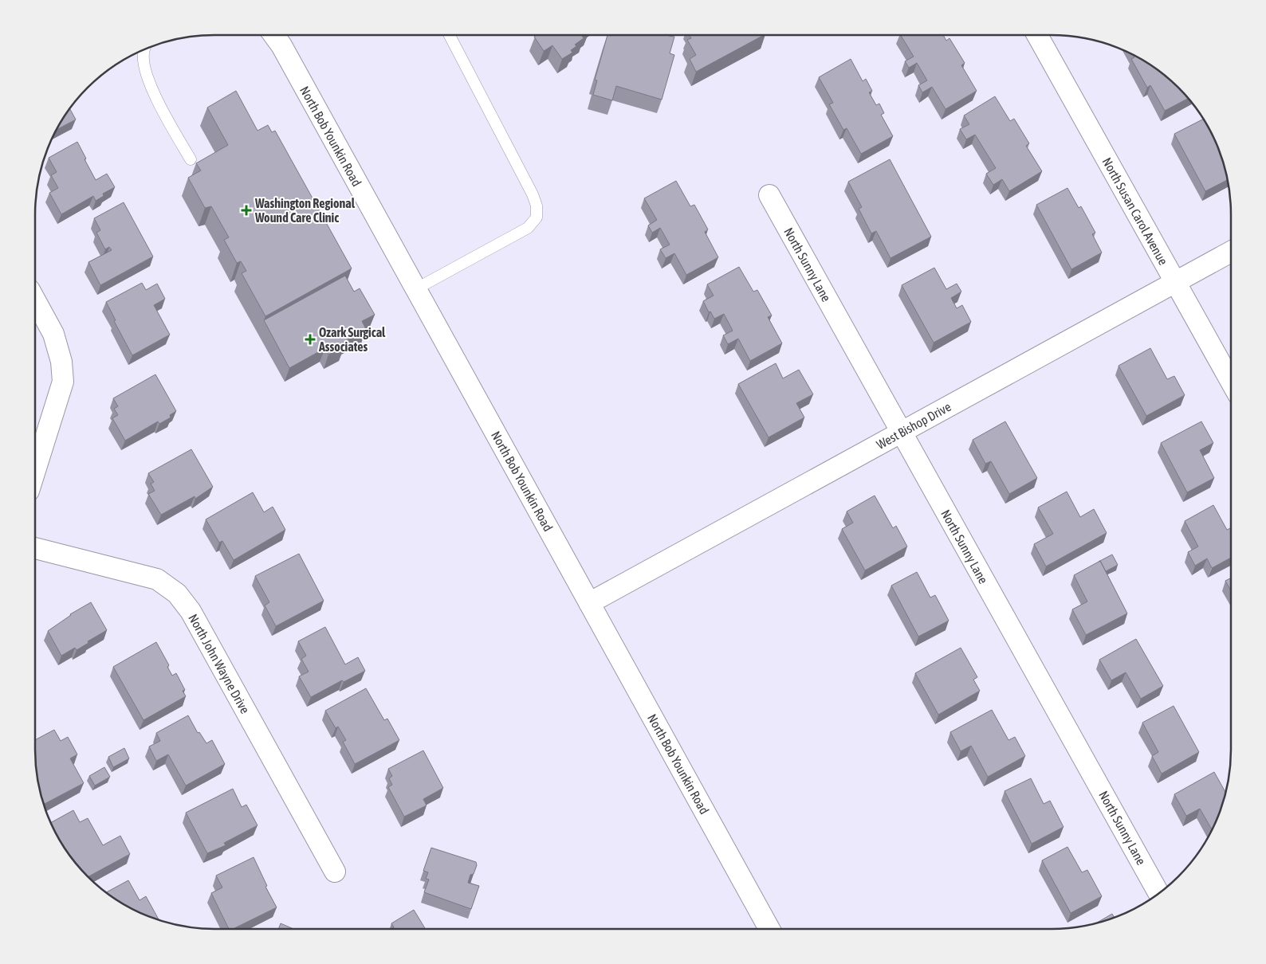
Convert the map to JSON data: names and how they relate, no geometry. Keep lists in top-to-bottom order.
{
  "streets": {
    "street": [
      "North Bob Younkin Road",
      "North Susan Carol Avenue",
      "North Sunny Lane",
      "West Bishop Drive",
      "North John Wayne Drive"
    ]
  },
  "crossings": [
    ["North Bob Younkin Road", "West Bishop Drive"],
    ["North Susan Carol Avenue", "West Bishop Drive"],
    ["North Sunny Lane", "West Bishop Drive"]
  ],
  "places": {
    "health": ["Washington Regional Wound Care Clinic", "Ozark Surgical Associates"]
  }
}
